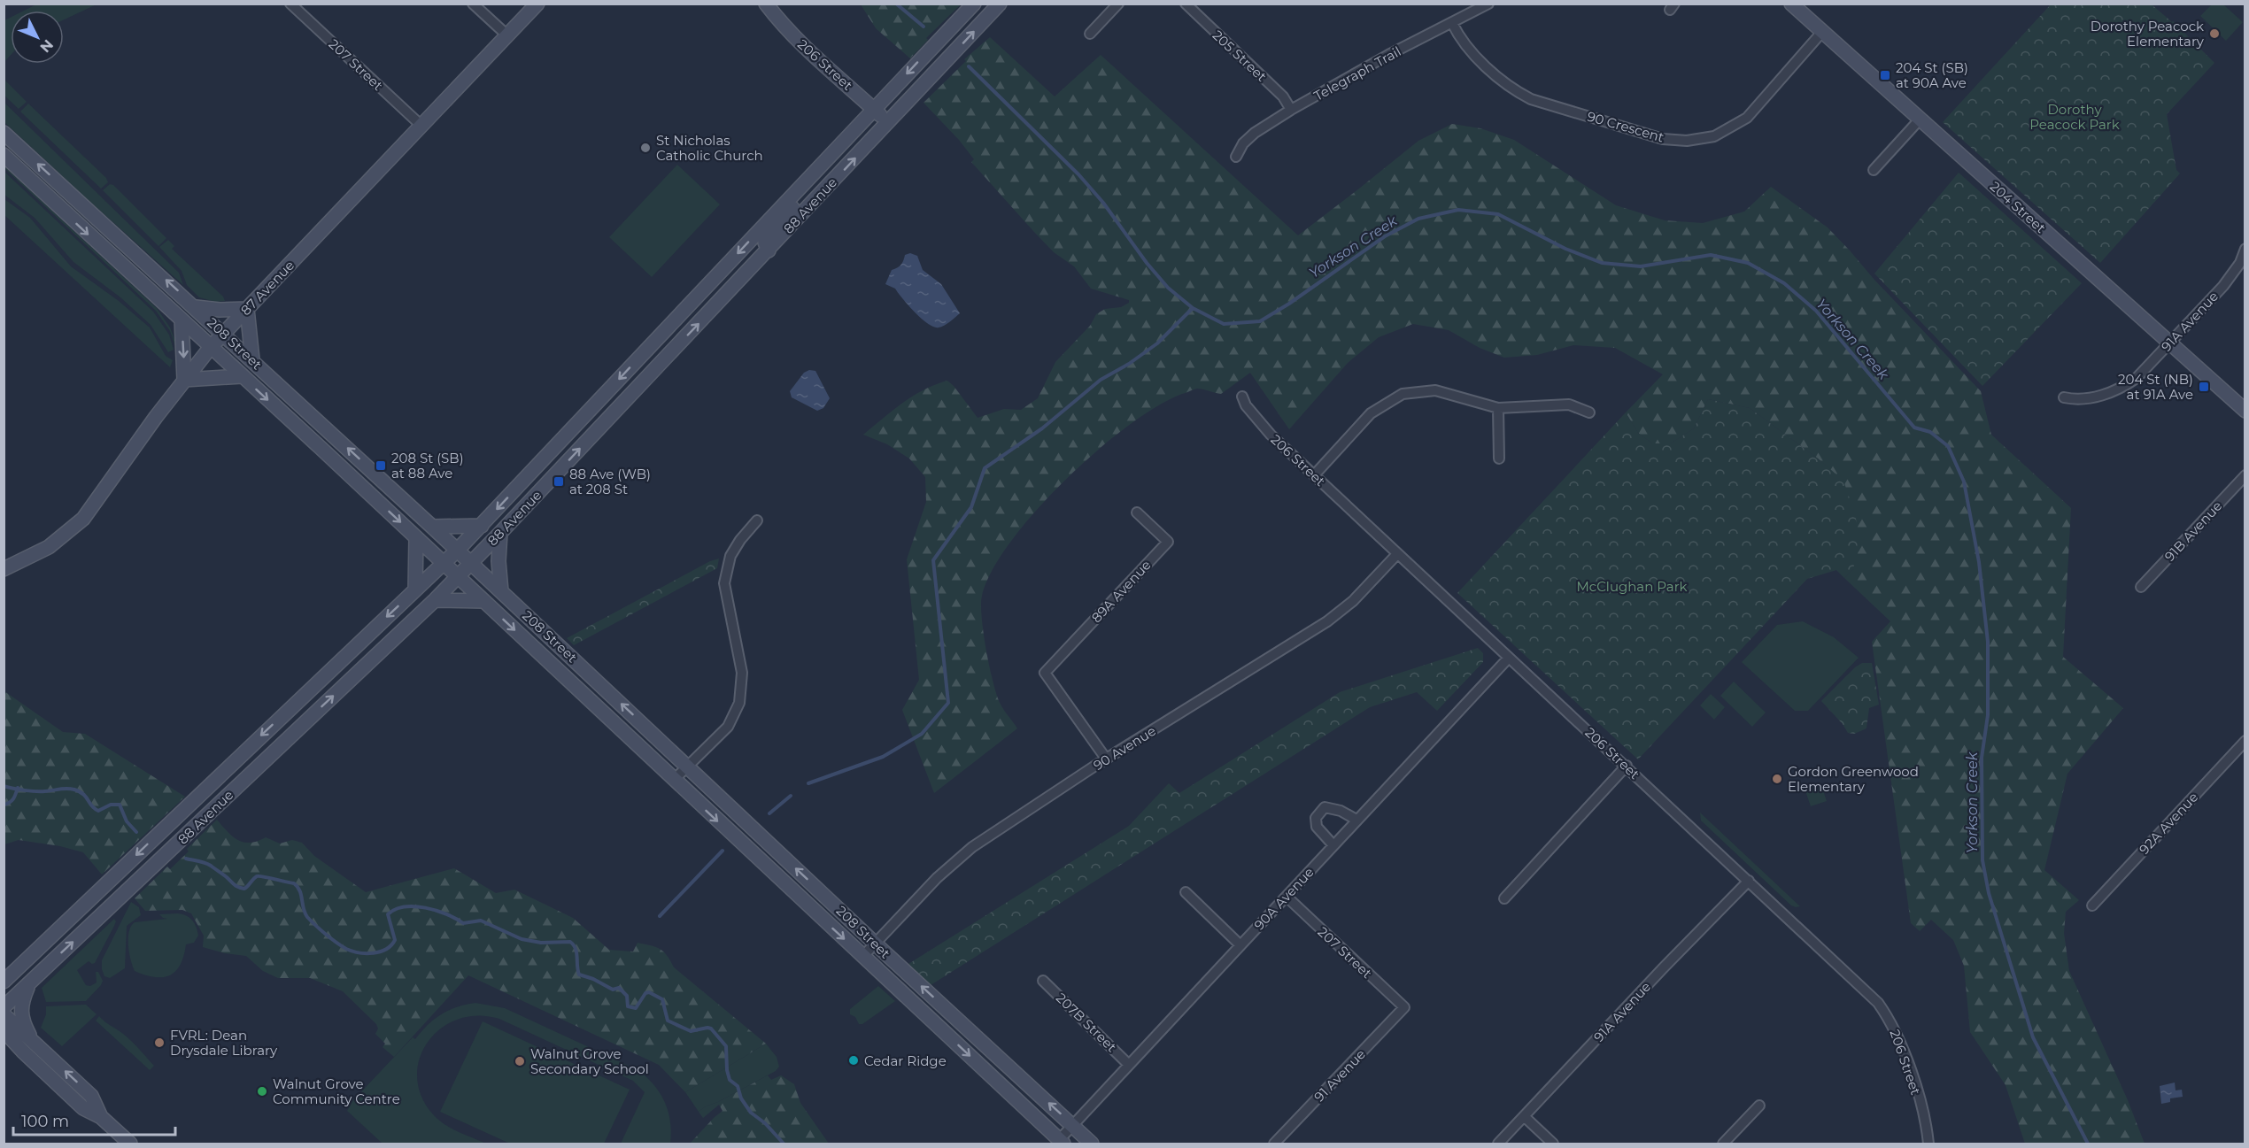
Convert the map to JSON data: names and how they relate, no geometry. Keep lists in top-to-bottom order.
{
  "streets": {
    "main road": [
      "206 Street",
      "88 Avenue",
      "204 Street",
      "87 Avenue",
      "208 Street"
    ],
    "street": [
      "205 Street",
      "207 Street",
      "Telegraph Trail",
      "90 Crescent",
      "91A Avenue",
      "91B Avenue",
      "89A Avenue",
      "90 Avenue",
      "92A Avenue",
      "90A Avenue",
      "207B Street",
      "91 Avenue"
    ]
  },
  "crossings": [
    ["205 Street", "Telegraph Trail"],
    ["207 Street", "87 Avenue"],
    ["207 Street", "90A Avenue"],
    ["207 Street", "91 Avenue"],
    ["206 Street", "88 Avenue"],
    ["206 Street", "91A Avenue"],
    ["206 Street", "90 Avenue"],
    ["206 Street", "90A Avenue"],
    ["Telegraph Trail", "90 Crescent"],
    ["90 Crescent", "204 Street"],
    ["88 Avenue", "208 Street"],
    ["204 Street", "91A Avenue"],
    ["87 Avenue", "208 Street"],
    ["208 Street", "90 Avenue"],
    ["208 Street", "90A Avenue"],
    ["89A Avenue", "90 Avenue"],
    ["90A Avenue", "207B Street"]
  ],
  "water": ["Yorkson Creek"],
  "parks": ["Dorothy Peacock Park", "McClughan Park"],
  "places": {
    "other": [
      "Dorothy Peacock Elementary",
      "St Nicholas Catholic Church",
      "Gordon Greenwood Elementary",
      "FVRL: Dean Drysdale Library",
      "Cedar Ridge",
      "Walnut Grove Secondary School",
      "Walnut Grove Community Centre"
    ],
    "transit": [
      "204 St (SB) at 90A Ave",
      "204 St (NB) at 91A Ave",
      "208 St (SB) at 88 Ave",
      "88 Ave (WB) at 208 St"
    ]
  },
  "scale_bar": "100 m",
  "north": "bottom right"
}
